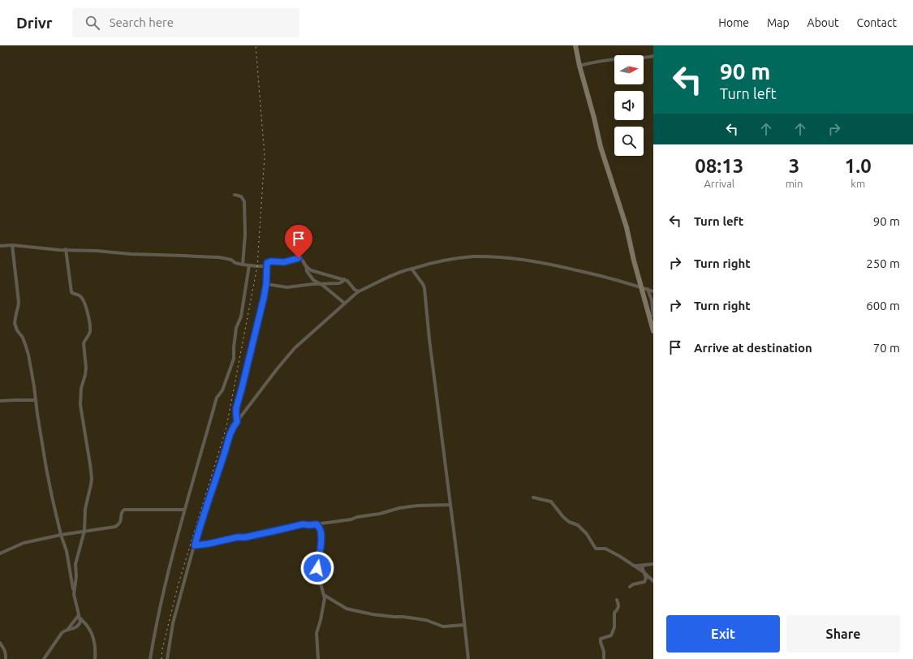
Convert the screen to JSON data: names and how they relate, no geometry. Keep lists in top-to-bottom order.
{
  "north": "right",
  "page": {
    "header": "Drivr",
    "search": "Search here",
    "nav": [
      "Home",
      "Map",
      "About",
      "Contact"
    ],
    "turn": ["90 m", "Turn left"],
    "eta": [
      "08:13",
      "Arrival",
      "3",
      "min",
      "1.0",
      "km"
    ],
    "list": [
      {
        "name": "Turn left",
        "value": "90 m"
      },
      {
        "name": "Turn right",
        "value": "250 m"
      },
      {
        "name": "Turn right",
        "value": "600 m"
      },
      {
        "name": "Arrive at destination",
        "value": "70 m"
      }
    ],
    "buttons": ["Exit", "Share"]
  }
}
